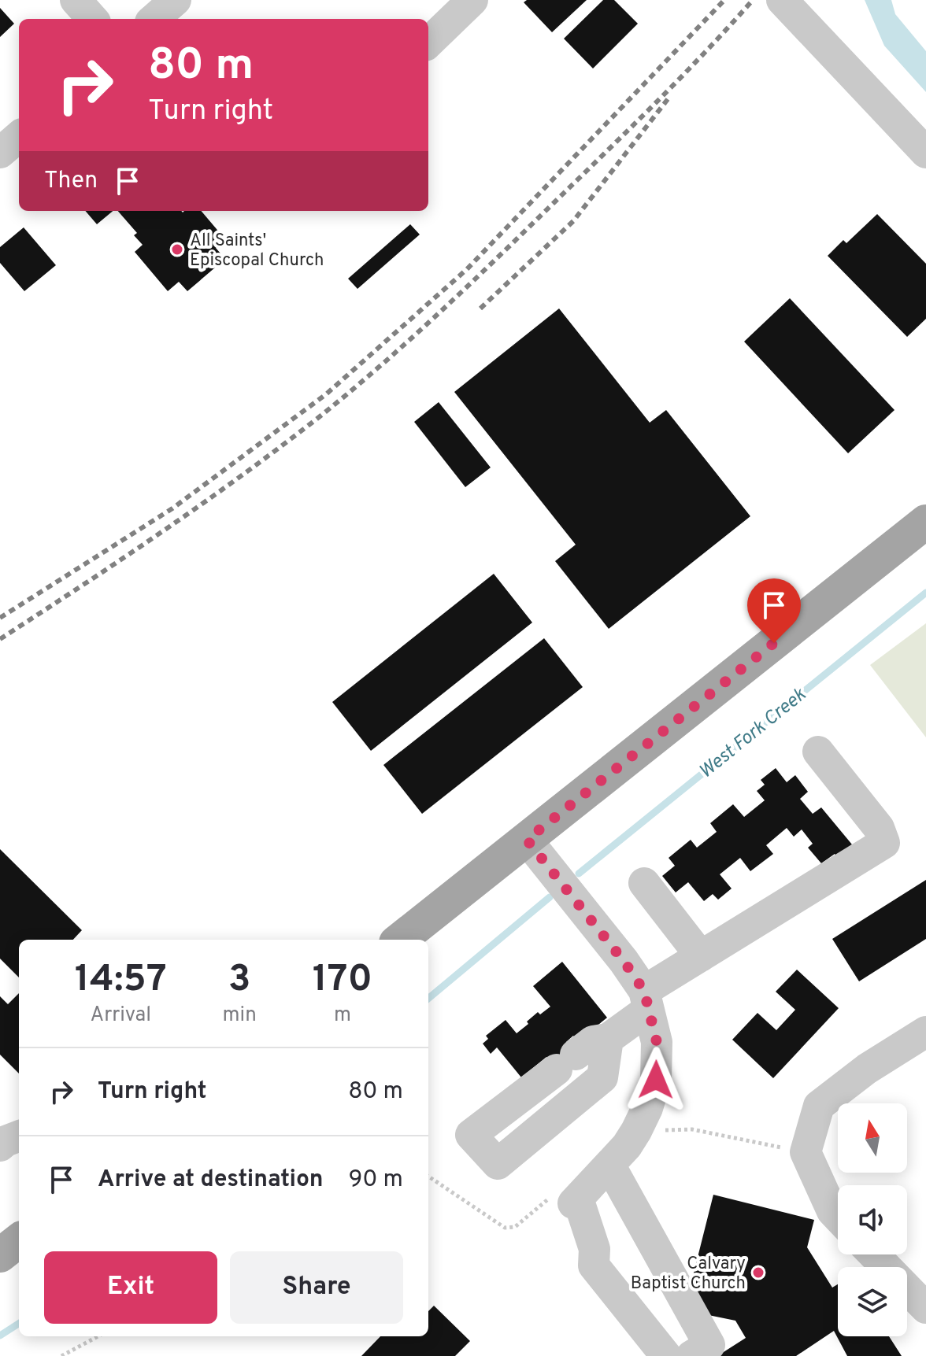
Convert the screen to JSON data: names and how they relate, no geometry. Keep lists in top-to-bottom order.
{
  "water": ["West Fork Creek"],
  "places": ["All Saints' Episcopal Church", "Calvary Baptist Church"],
  "north": "top",
  "page": {
    "turn": ["80 m", "Turn right"],
    "then": "Then",
    "eta": [
      "14:57",
      "Arrival",
      "3",
      "min",
      "170",
      "m"
    ],
    "list": [
      {
        "name": "Turn right",
        "value": "80 m"
      },
      {
        "name": "Arrive at destination",
        "value": "90 m"
      }
    ],
    "buttons": ["Exit", "Share"]
  }
}
